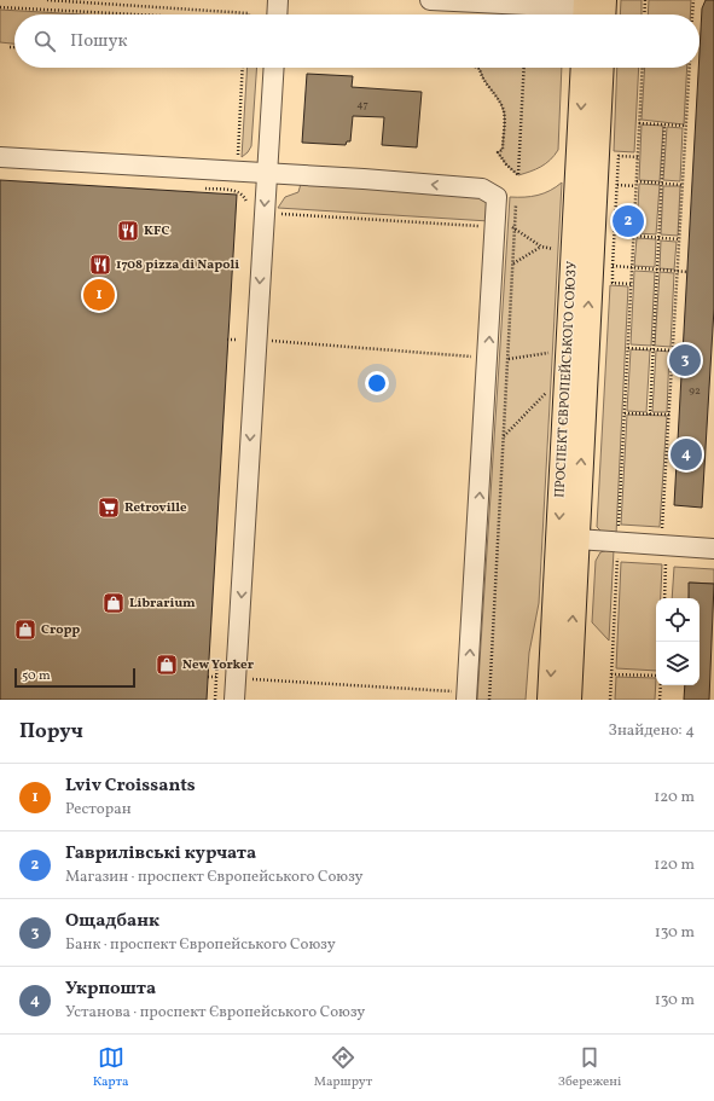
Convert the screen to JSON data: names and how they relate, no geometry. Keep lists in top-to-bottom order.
{
  "streets": {
    "main road": ["ПРОСПЕКТ ЄВРОПЕЙСЬКОГО СОЮЗУ"]
  },
  "places": {
    "restaurant": ["KFC", "1708 pizza di Napoli"],
    "supermarket": ["Retroville"],
    "shop": ["Librarium", "Cropp", "New Yorker"]
  },
  "house_numbers": ["47", "92"],
  "scale_bar": "50 m",
  "page": {
    "search": "Пошук",
    "pins": [
      "2",
      "1",
      "3",
      "4"
    ],
    "scale": "50 m",
    "heading": ["Поруч", "Знайдено: 4"],
    "list": [
      {
        "mark": "1",
        "name": "Lviv Croissants",
        "note": "Ресторан",
        "value": "120 m"
      },
      {
        "mark": "2",
        "name": "Гаврилівські курчата",
        "note": "Магазин · проспект Європейського Союзу",
        "value": "120 m"
      },
      {
        "mark": "3",
        "name": "Ощадбанк",
        "note": "Банк · проспект Європейського Союзу",
        "value": "130 m"
      },
      {
        "mark": "4",
        "name": "Укрпошта",
        "note": "Установа · проспект Європейського Союзу",
        "value": "130 m"
      }
    ],
    "nav": ["Карта", "Маршрут", "Збережені"]
  }
}
